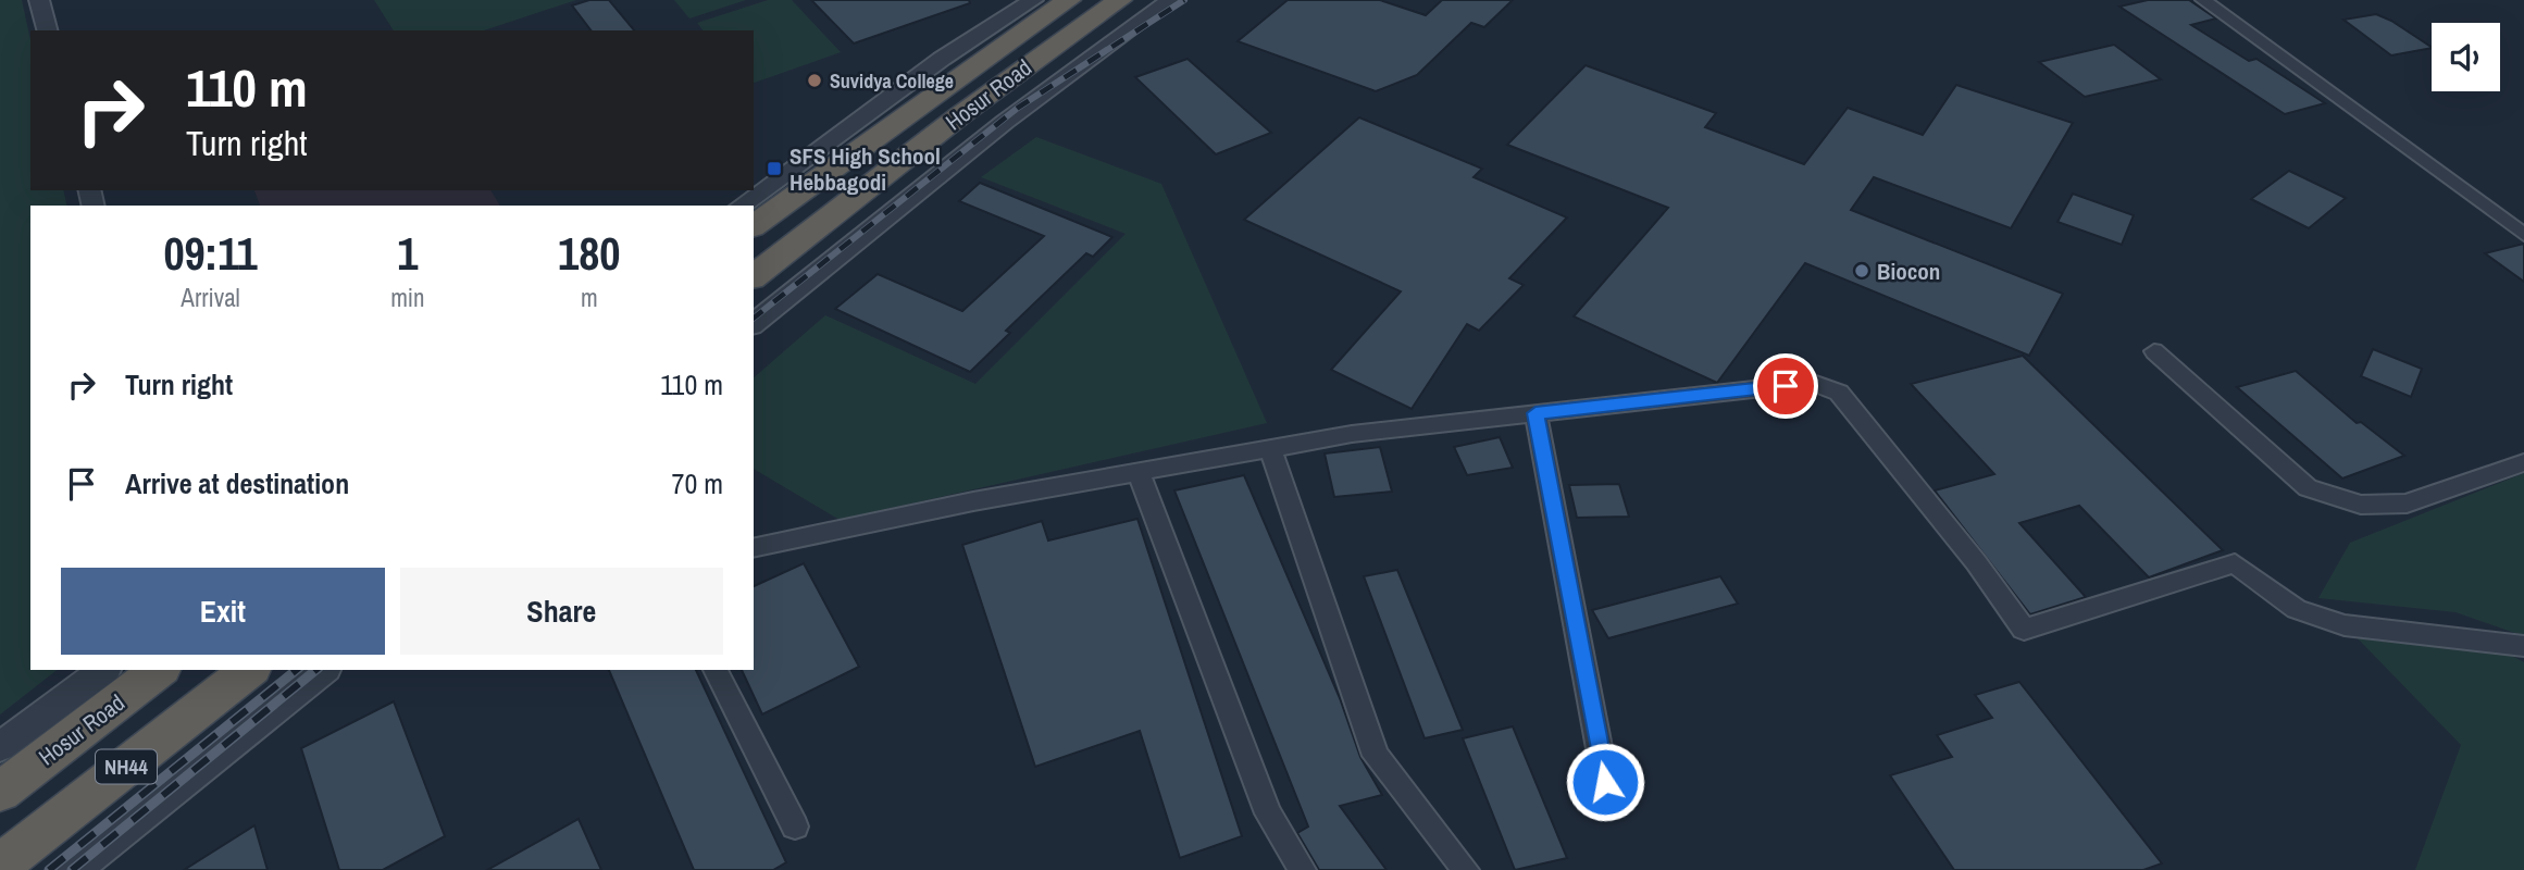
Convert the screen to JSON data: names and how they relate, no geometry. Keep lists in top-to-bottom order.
{
  "streets": {
    "highway": ["Hosur Road", "NH44"]
  },
  "places": {
    "other": ["Suvidya College", "Biocon"],
    "transit": ["SFS High School Hebbagodi"]
  },
  "page": {
    "turn": ["110 m", "Turn right"],
    "eta": [
      "09:11",
      "Arrival",
      "1",
      "min",
      "180",
      "m"
    ],
    "list": [
      {
        "name": "Turn right",
        "value": "110 m"
      },
      {
        "name": "Arrive at destination",
        "value": "70 m"
      }
    ],
    "buttons": ["Exit", "Share"]
  }
}
